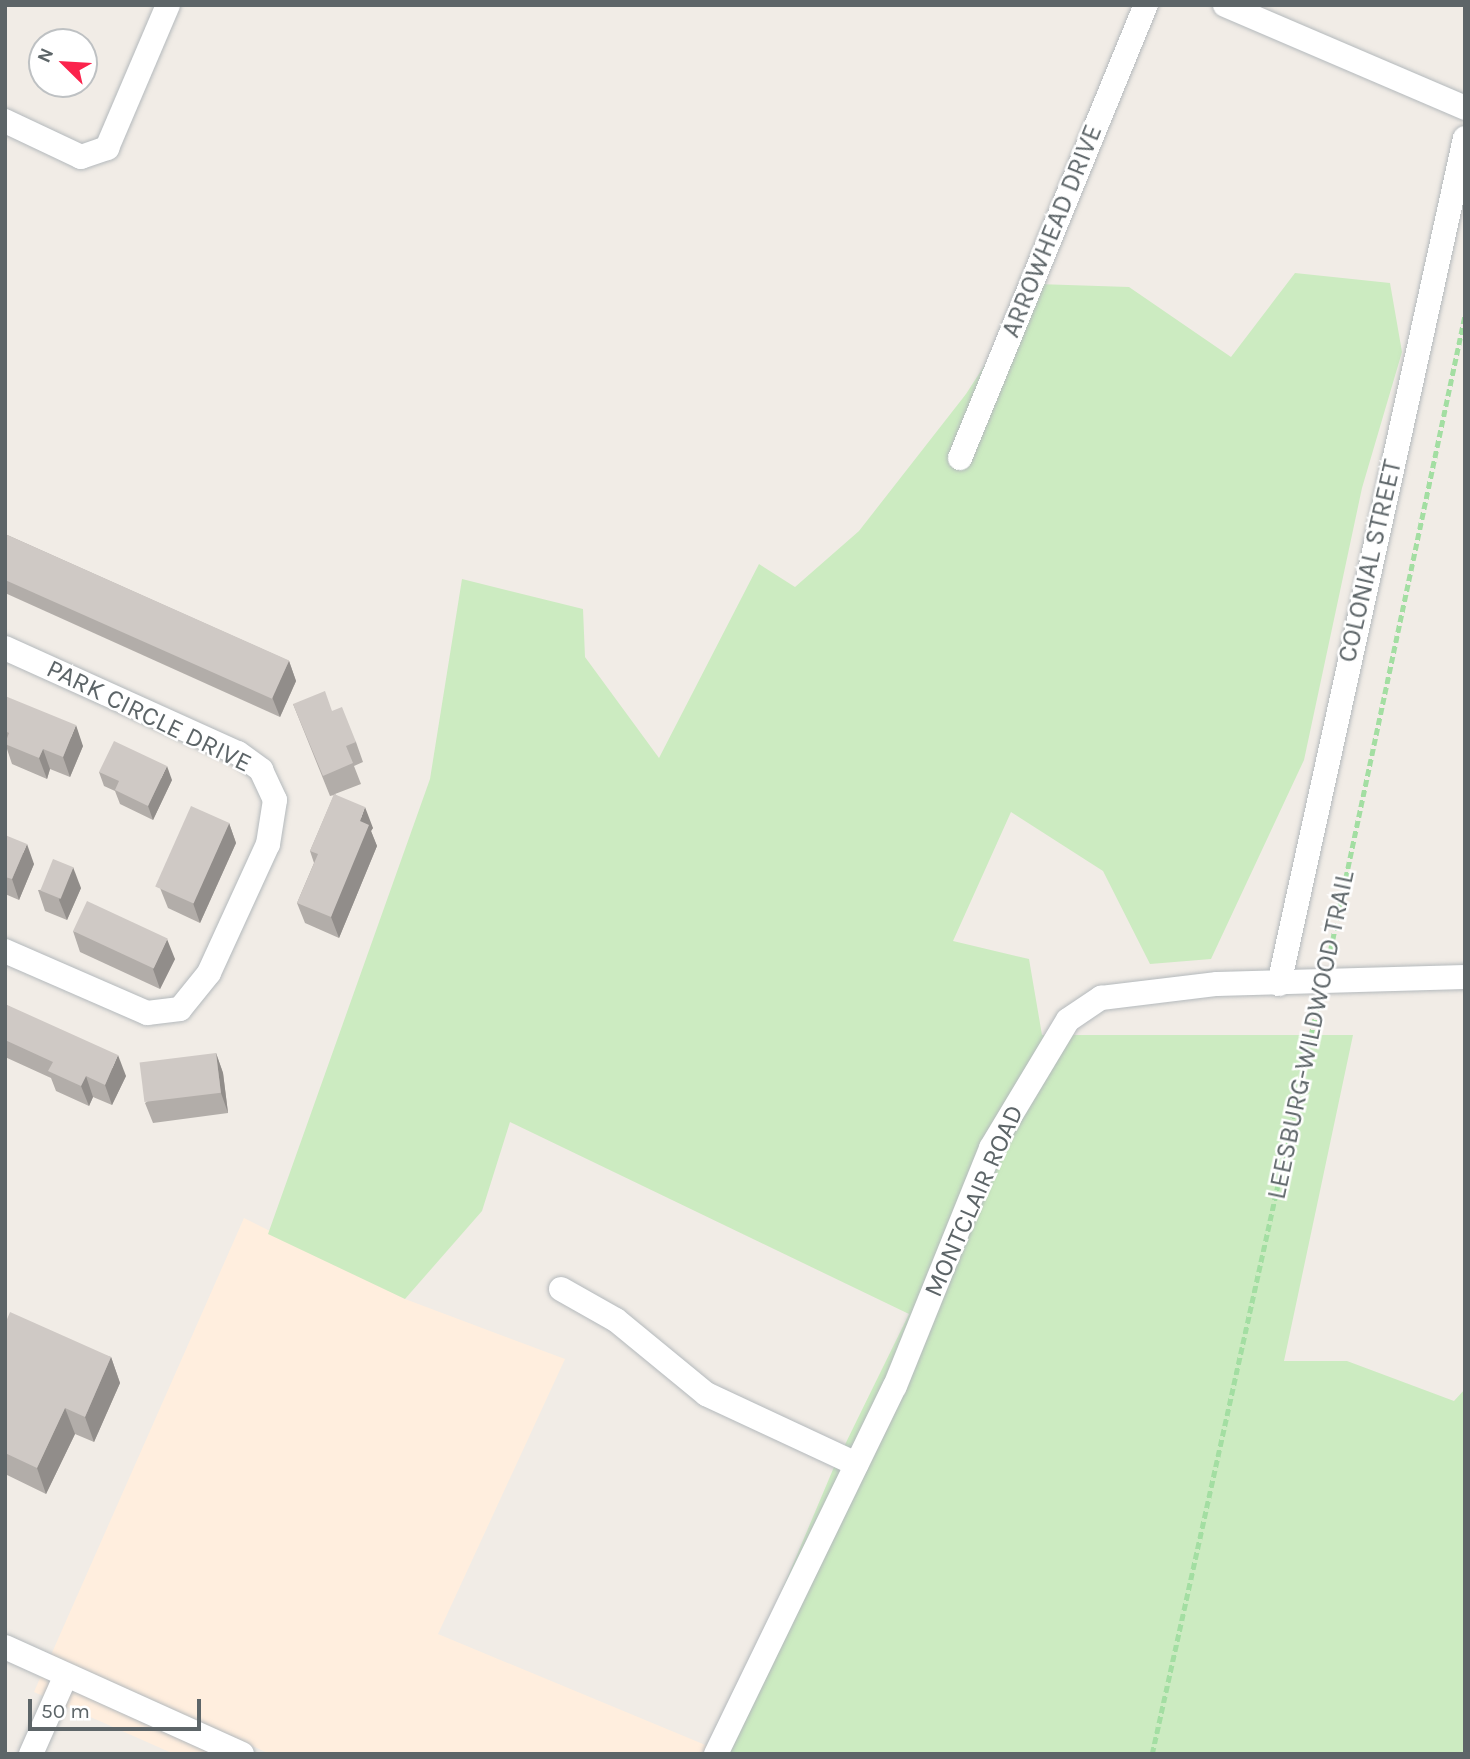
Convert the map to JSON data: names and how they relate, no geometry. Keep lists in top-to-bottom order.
{
  "streets": {
    "street": [
      "ARROWHEAD DRIVE",
      "COLONIAL STREET",
      "PARK CIRCLE DRIVE",
      "MONTCLAIR ROAD"
    ],
    "path": ["LEESBURG-WILDWOOD TRAIL"]
  },
  "crossings": [
    ["COLONIAL STREET", "MONTCLAIR ROAD"],
    ["LEESBURG-WILDWOOD TRAIL", "MONTCLAIR ROAD"]
  ],
  "scale_bar": "50 m",
  "north": "top left"
}
